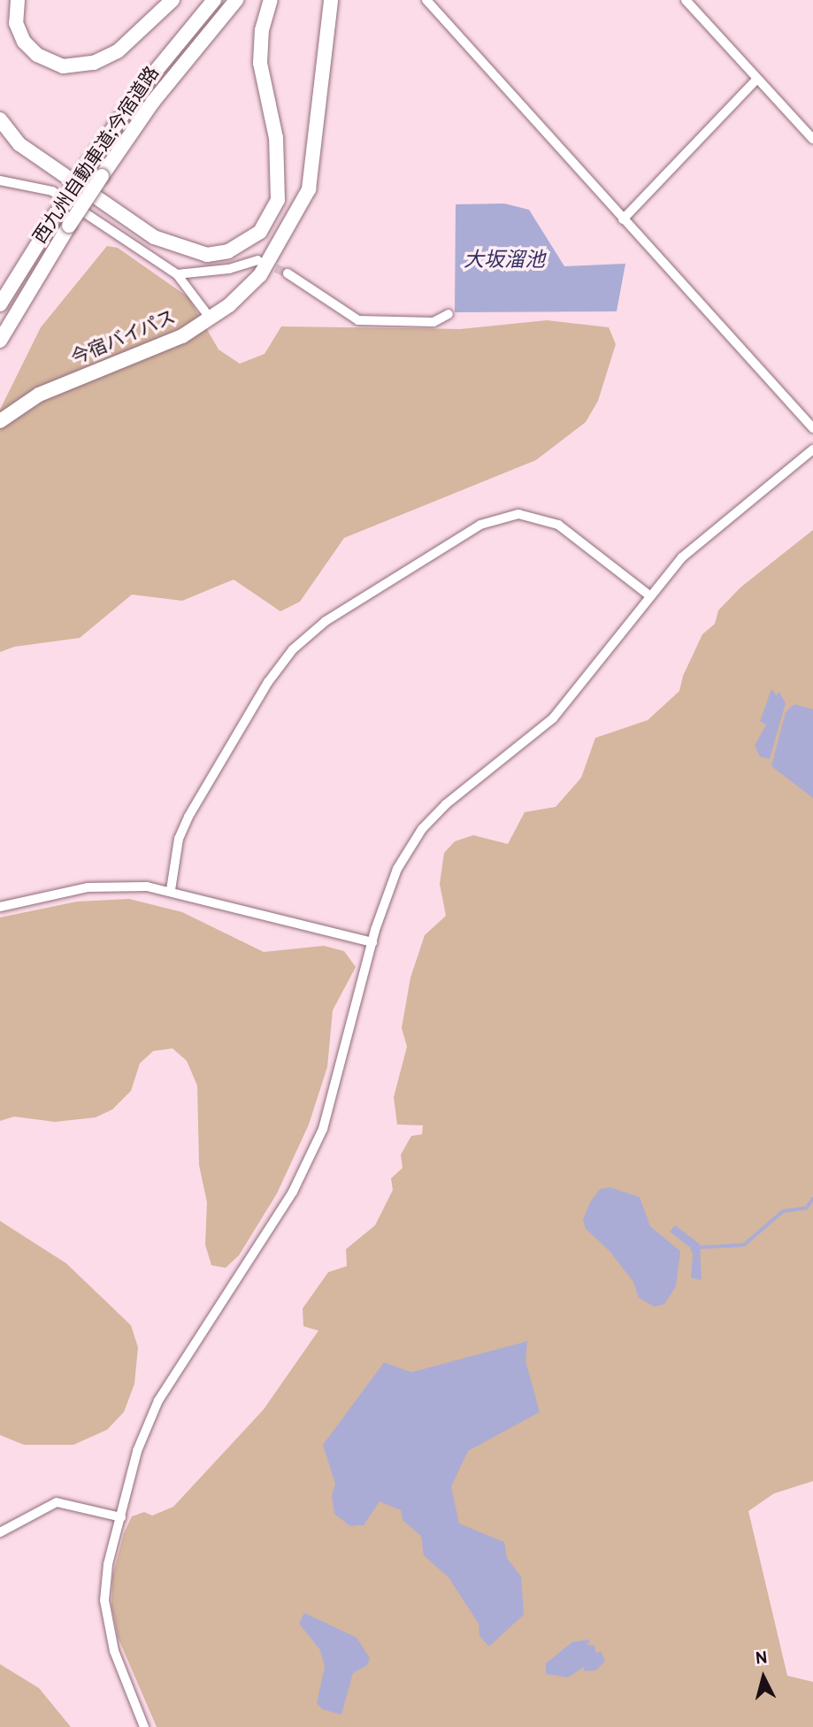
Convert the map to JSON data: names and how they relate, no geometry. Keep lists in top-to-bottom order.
{
  "streets": {
    "highway": ["西九州自動車道;今宿道路", "今宿バイパス"]
  },
  "water": ["大坂溜池"],
  "north": "top"
}
